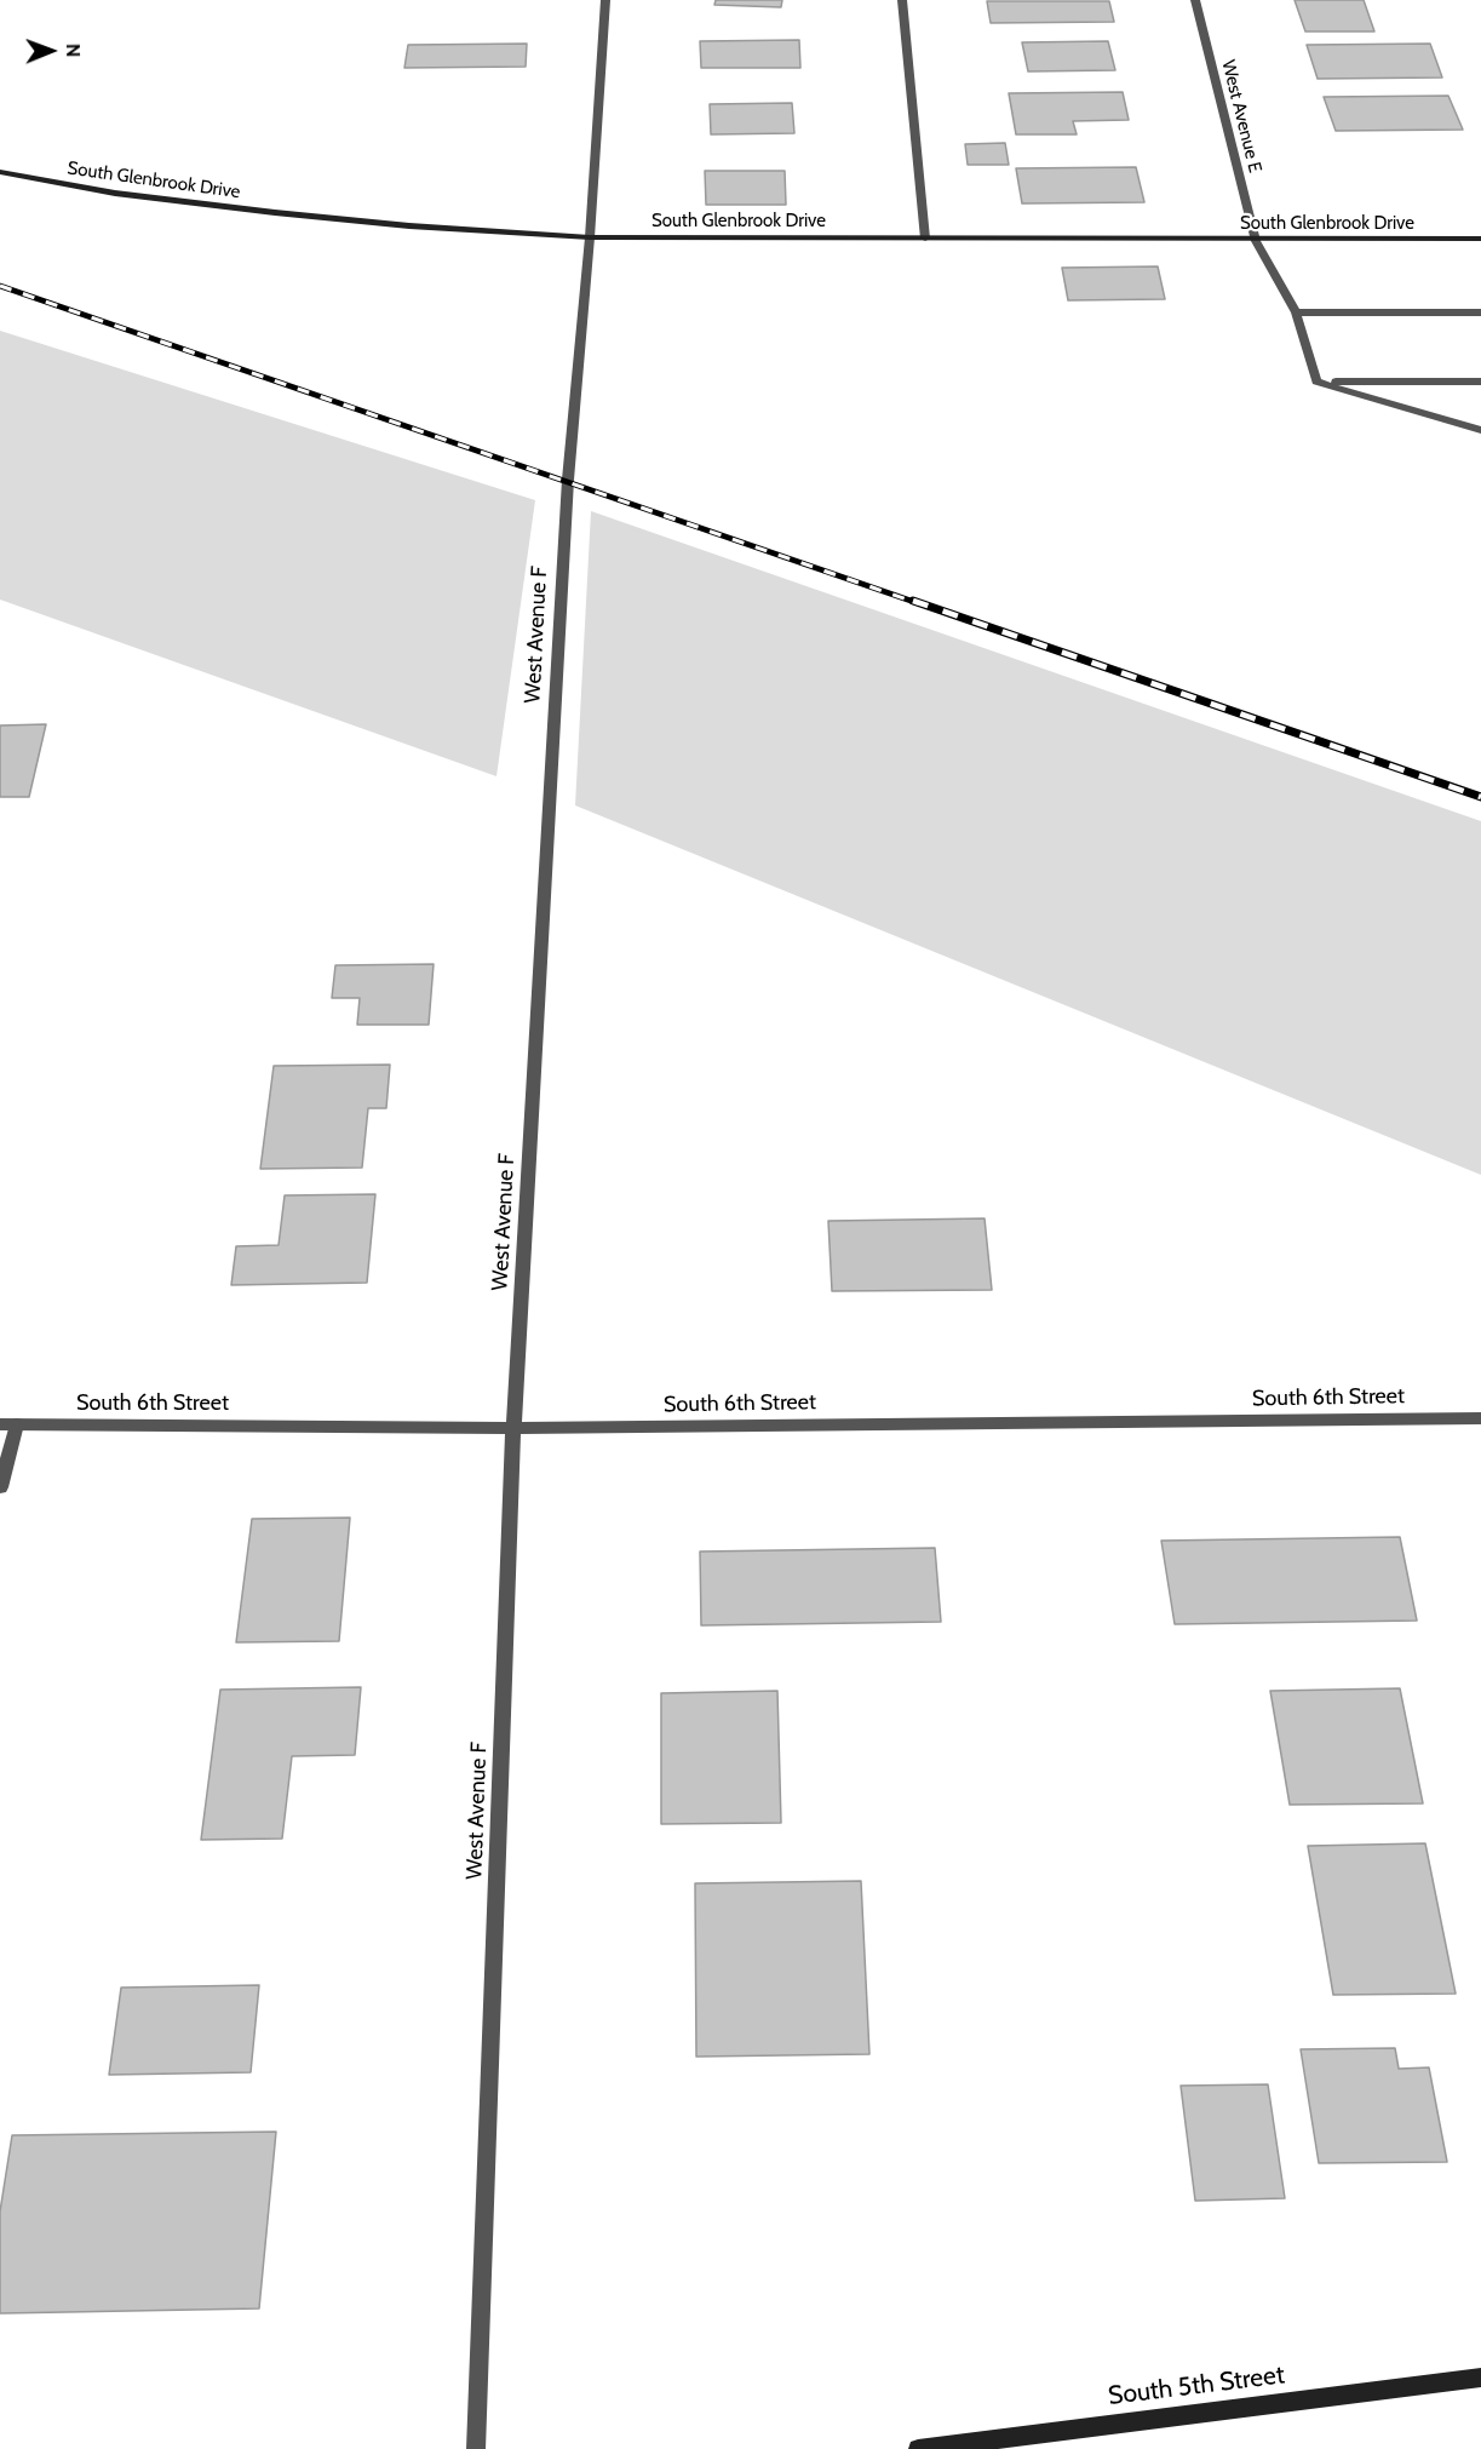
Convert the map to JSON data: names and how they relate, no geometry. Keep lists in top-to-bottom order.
{
  "streets": {
    "street": [
      "West Avenue E",
      "South Glenbrook Drive",
      "West Avenue F",
      "South 6th Street",
      "South 5th Street"
    ]
  },
  "crossings": [
    ["West Avenue E", "South Glenbrook Drive"],
    ["South Glenbrook Drive", "West Avenue F"],
    ["West Avenue F", "South 6th Street"]
  ],
  "north": "right"
}
